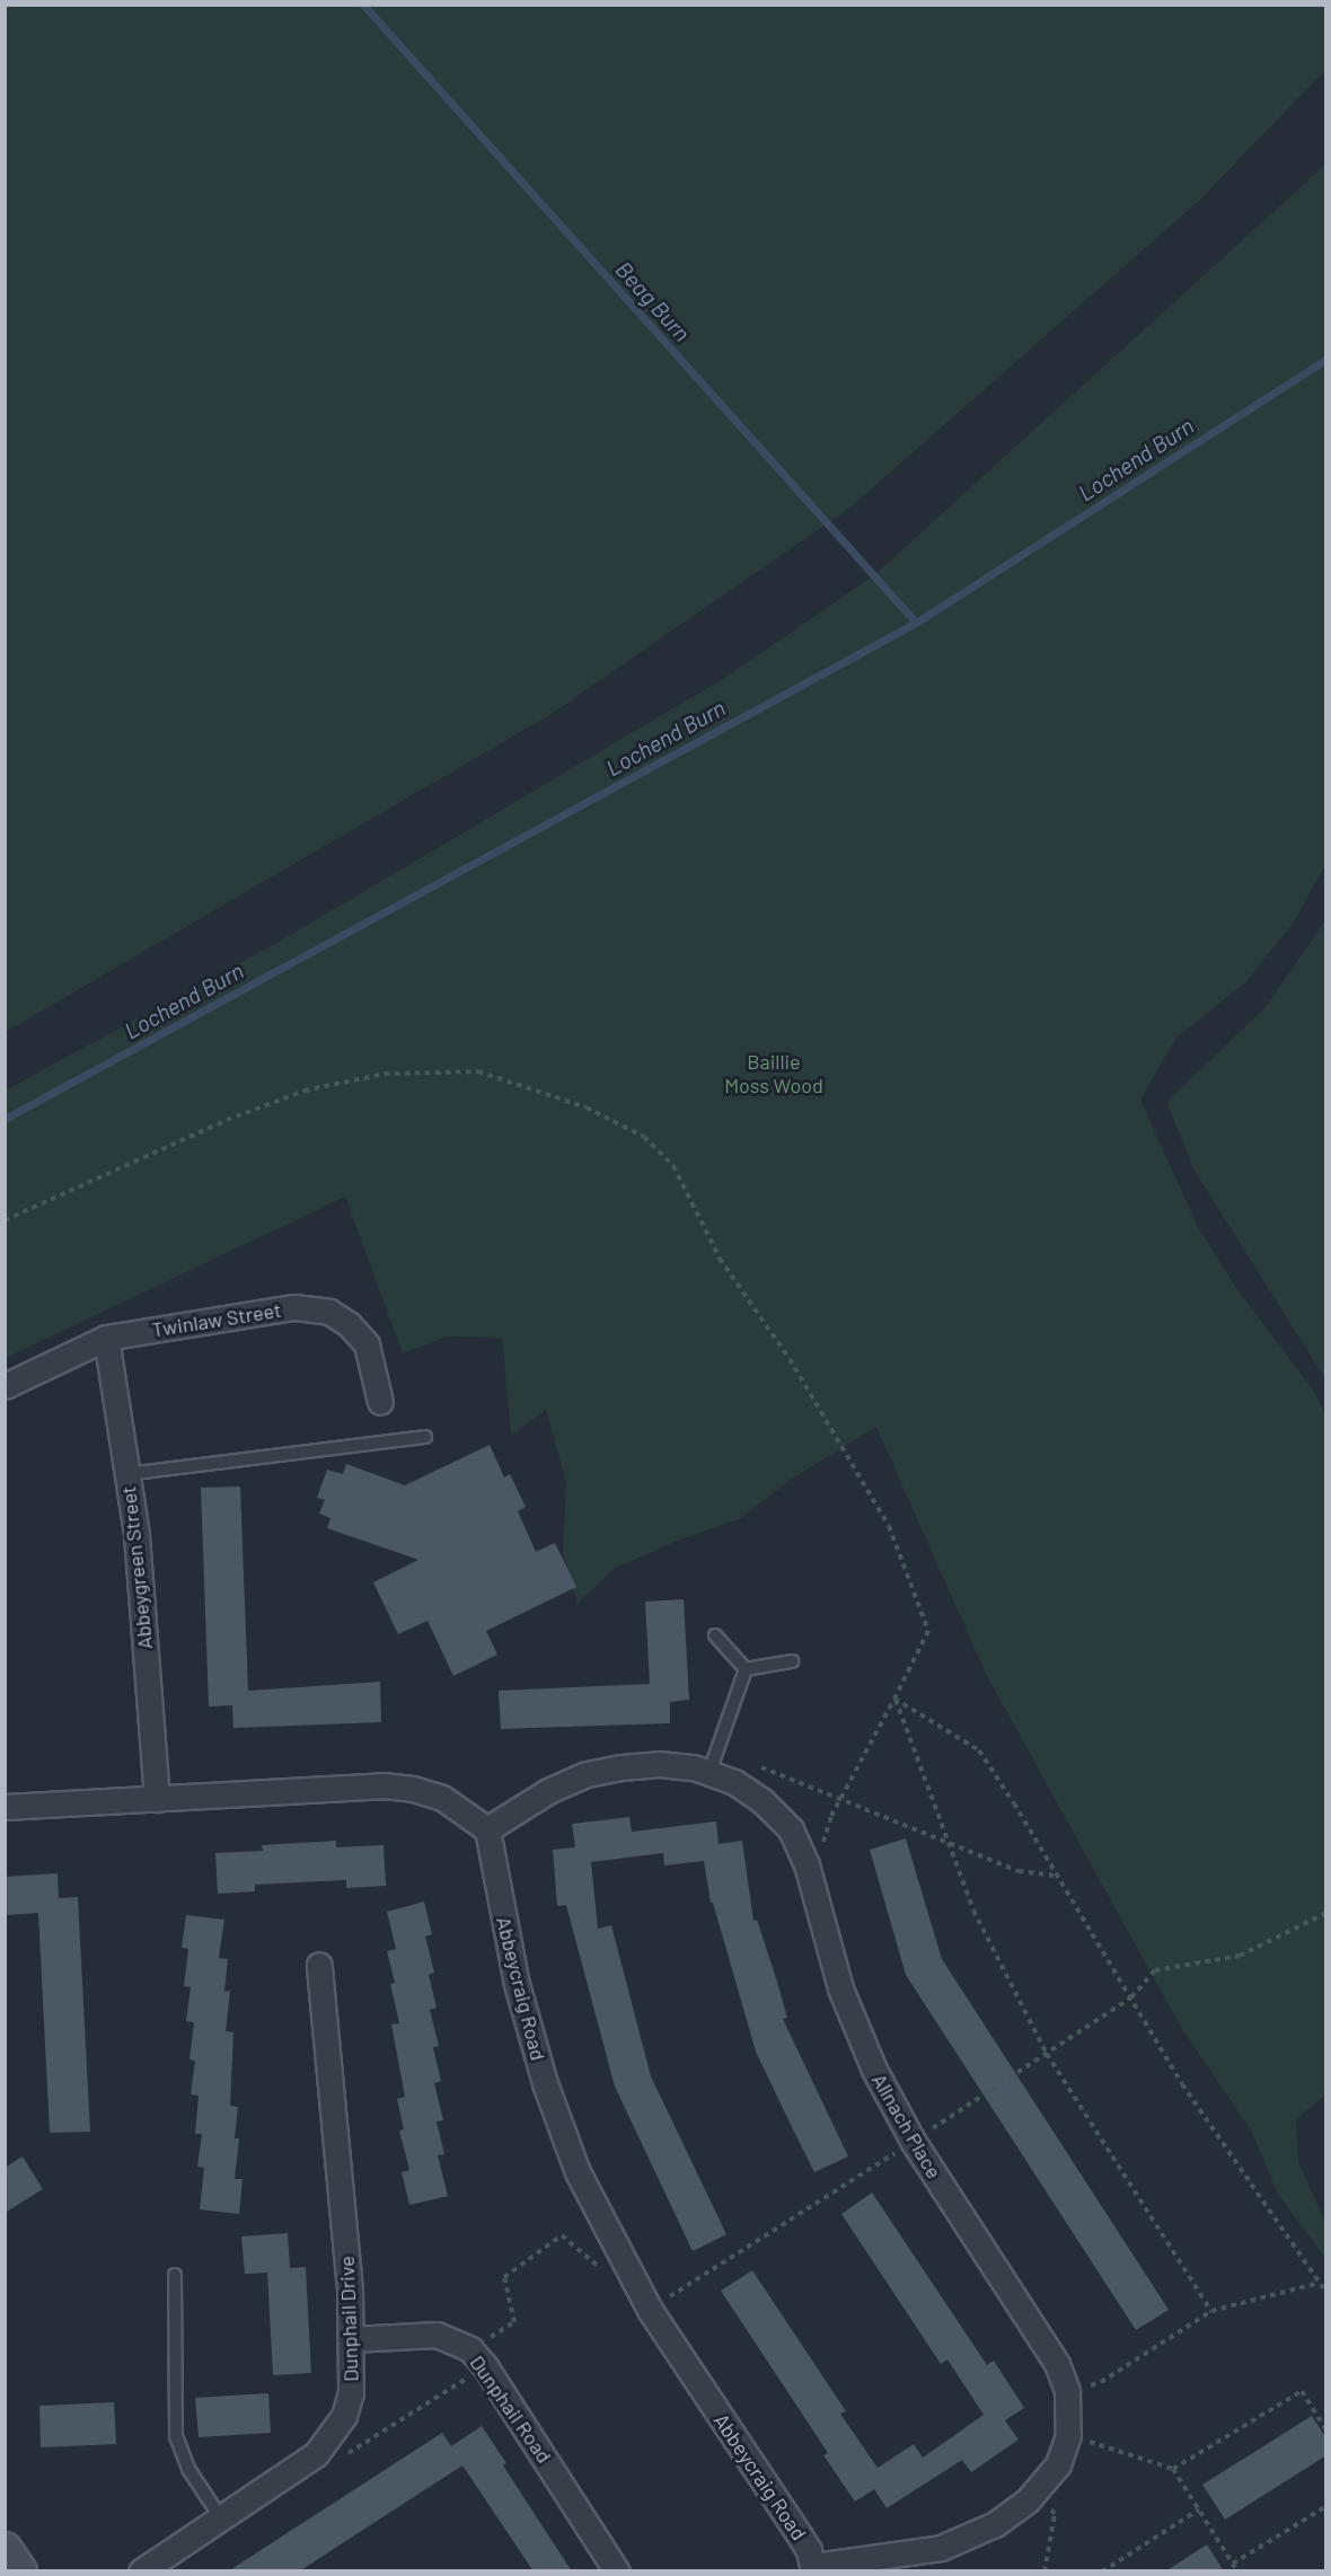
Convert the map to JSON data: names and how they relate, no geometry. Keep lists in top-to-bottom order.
{
  "streets": {
    "street": [
      "Twinlaw Street",
      "Abbeygreen Street",
      "Abbeycraig Road",
      "Allnach Place",
      "Dunphail Drive",
      "Dunphail Road"
    ]
  },
  "crossings": [
    ["Twinlaw Street", "Abbeygreen Street"],
    ["Abbeycraig Road", "Allnach Place"],
    ["Dunphail Drive", "Dunphail Road"]
  ],
  "water": ["Beag Burn", "Lochend Burn"],
  "parks": ["Baillie Moss Wood"]
}
